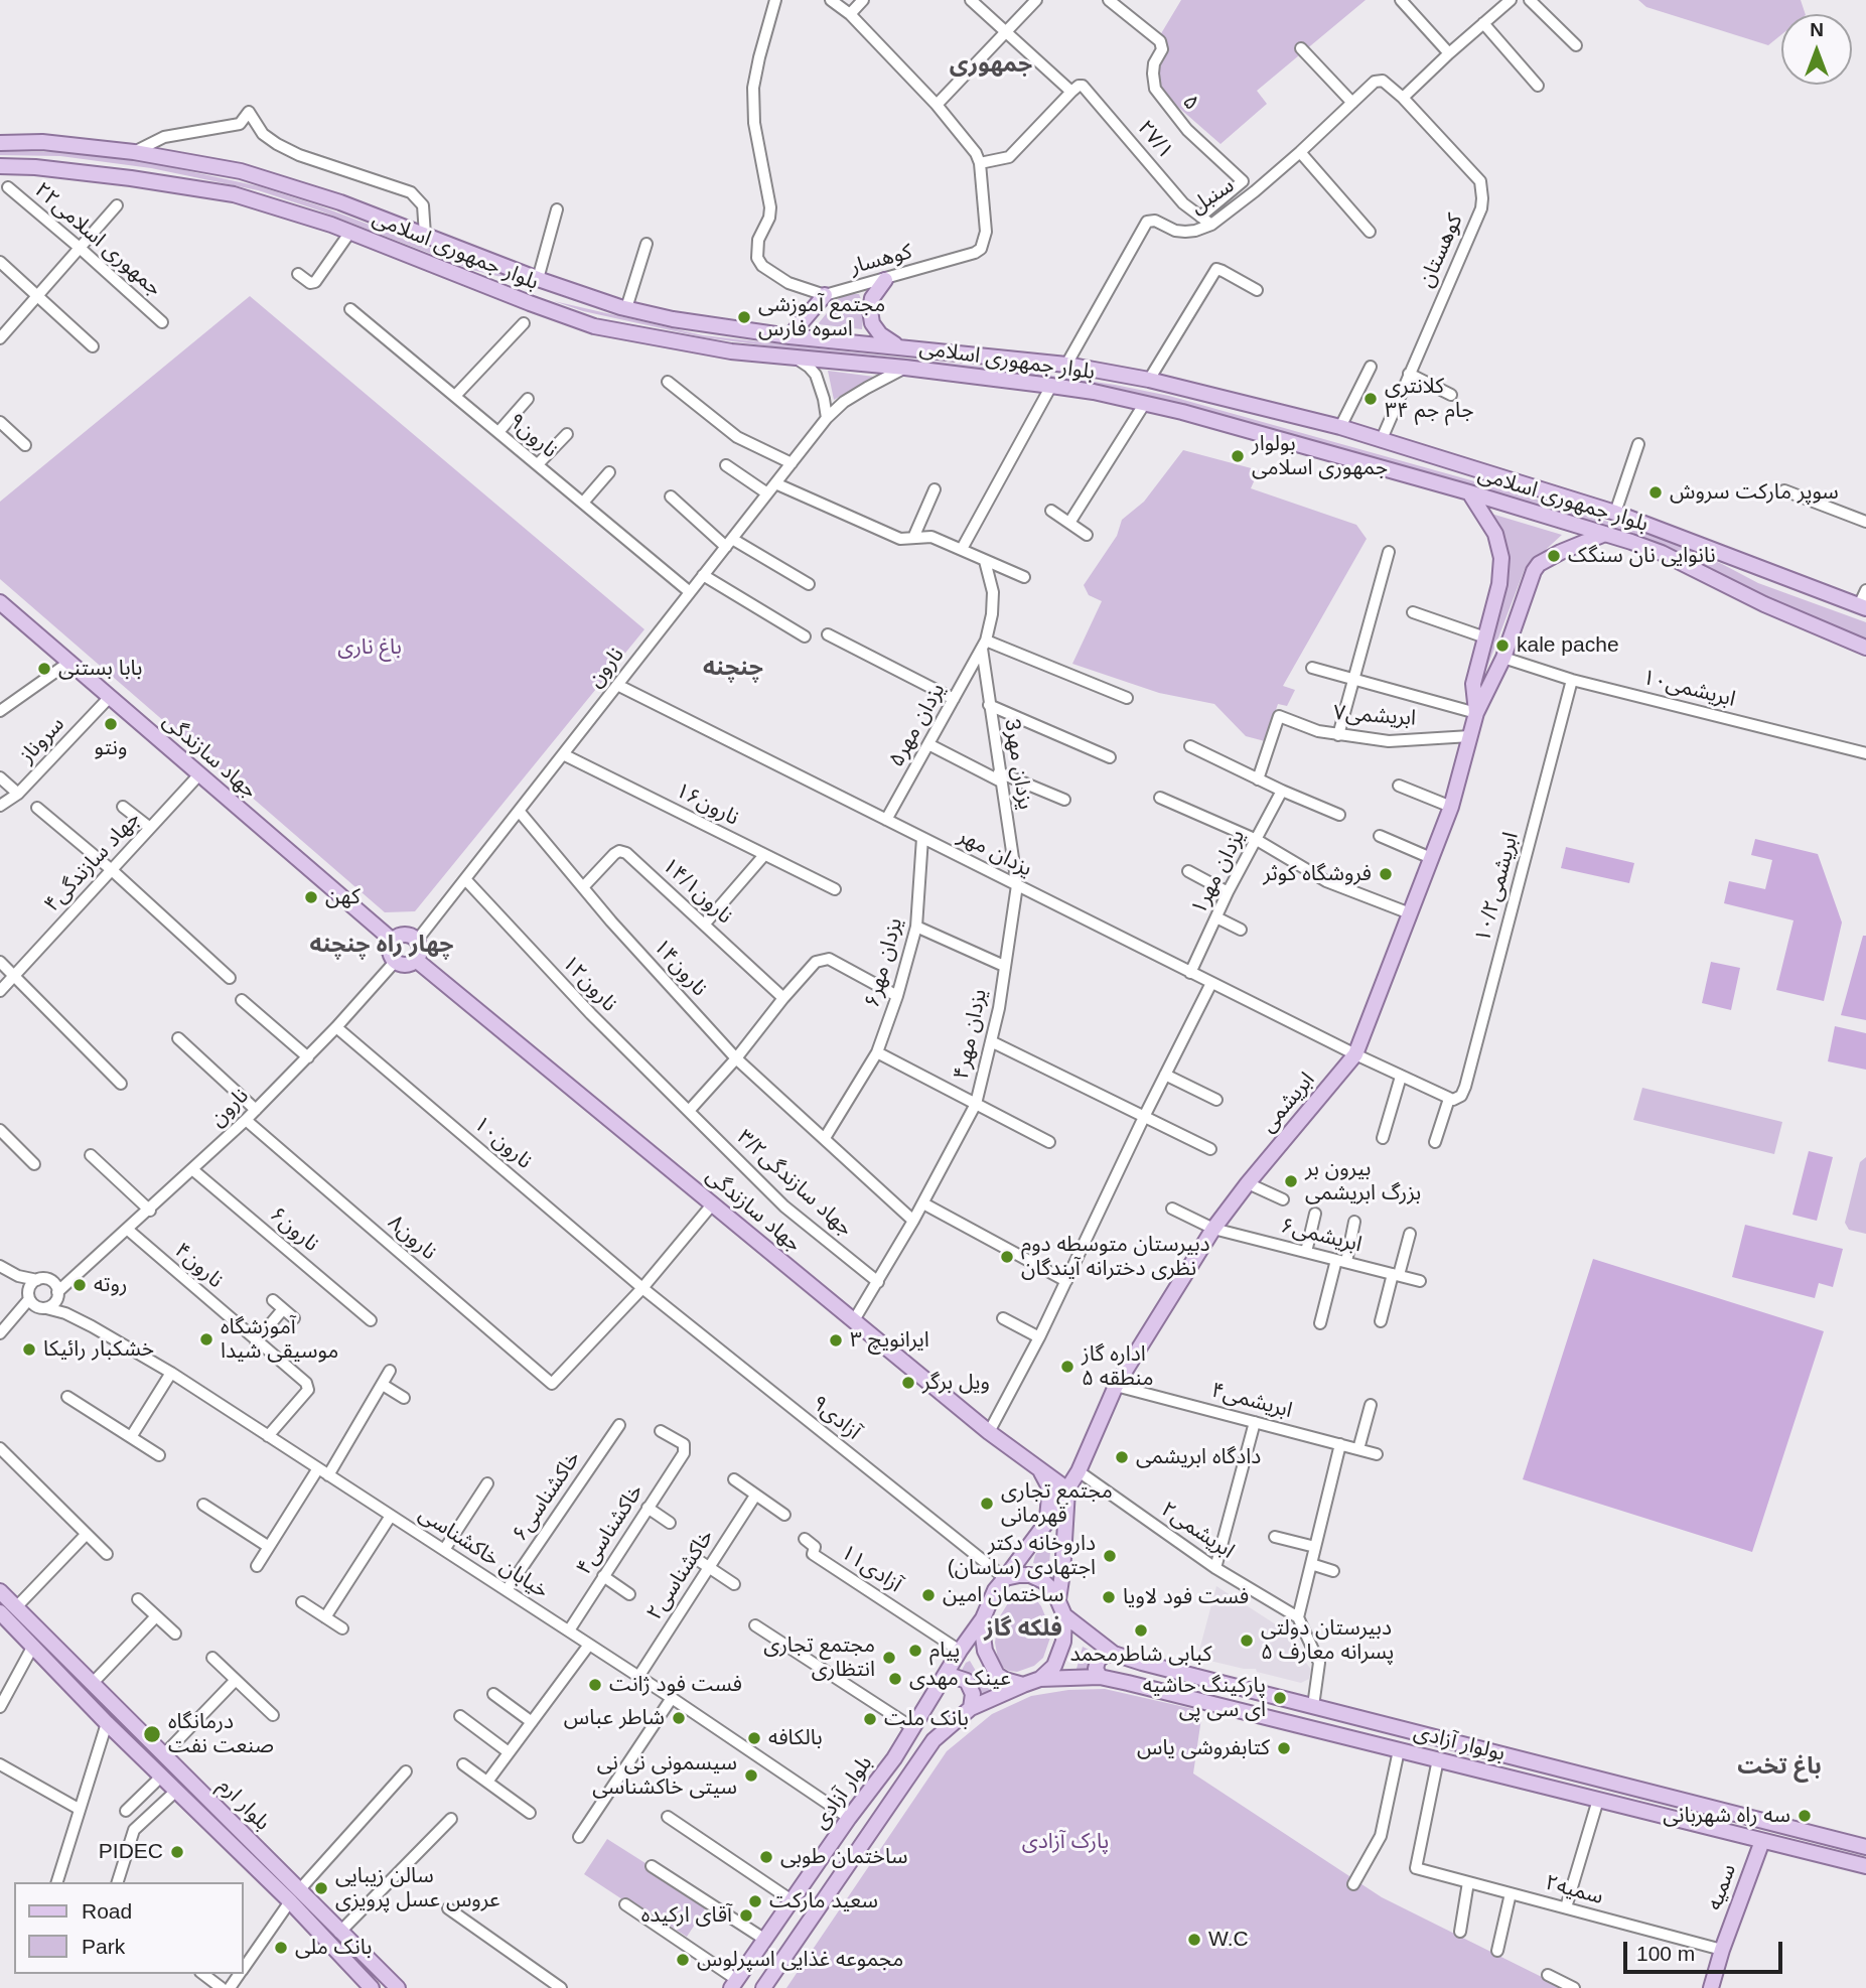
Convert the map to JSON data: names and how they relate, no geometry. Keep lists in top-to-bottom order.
{
  "streets": {
    "main road": [
      "بلوار جمهوری اسلامی",
      "جهاد سازندگی",
      "ابریشمی",
      "بولوار آزادی",
      "بلوار آزادی",
      "بلوار ارم",
      "سمیه"
    ],
    "street": [
      "۵",
      "۲۷/۱",
      "سنبل",
      "جمهوری اسلامی۲۲",
      "کوهستان",
      "کوهسار",
      "نارون۹",
      "نارون",
      "ابریشمی۱۰",
      "ابریشمی۷",
      "یزدان مهر۵",
      "سروناز",
      "3یزدان مهر",
      "نارون۱۶",
      "یزدان مهر",
      "جهاد سازندگی۴",
      "یزدان مهر۱",
      "۱۰/۲ابریشمی",
      "۱۴/۱نارون",
      "یزدان مهر۶",
      "نارون۱۴",
      "نارون۱۲",
      "یزدان مهر۴",
      "نارون۱۰",
      "۳/۲جهاد سازندگی",
      "نارون۶",
      "ابریشمی۶",
      "نارون۸",
      "نارون۴",
      "ابریشمی۴",
      "آزادی۹",
      "خاکشناسی۶",
      "خاکشناسی۴",
      "ابریشمی۲",
      "خیابان خاکشناسی",
      "آزادی۱۱",
      "خاکشناسی۲",
      "۲سمیه"
    ]
  },
  "crossings": [
    ["۵", "۲۷/۱"],
    ["۲۷/۱", "سنبل"],
    ["سنبل", "بلوار جمهوری اسلامی"],
    ["سنبل", "کوهستان"],
    ["بلوار جمهوری اسلامی", "کوهستان"],
    ["بلوار جمهوری اسلامی", "نارون"],
    ["نارون۹", "نارون"],
    ["نارون", "جهاد سازندگی"],
    ["نارون", "نارون۱۶"],
    ["نارون", "یزدان مهر"],
    ["نارون", "نارون۱۴"],
    ["نارون", "نارون۱۲"],
    ["نارون", "نارون۱۰"],
    ["نارون", "نارون۶"],
    ["نارون", "نارون۸"],
    ["نارون", "نارون۴"],
    ["نارون", "خیابان خاکشناسی"],
    ["ابریشمی۱۰", "۱۰/۲ابریشمی"],
    ["ابریشمی۷", "ابریشمی"],
    ["یزدان مهر۵", "3یزدان مهر"],
    ["یزدان مهر۵", "یزدان مهر"],
    ["سروناز", "جهاد سازندگی"],
    ["جهاد سازندگی", "جهاد سازندگی۴"],
    ["جهاد سازندگی", "یزدان مهر۴"],
    ["جهاد سازندگی", "ابریشمی"],
    ["3یزدان مهر", "یزدان مهر"],
    ["3یزدان مهر", "یزدان مهر۴"],
    ["یزدان مهر", "یزدان مهر۱"],
    ["یزدان مهر", "۱۰/۲ابریشمی"],
    ["یزدان مهر", "یزدان مهر۶"],
    ["یزدان مهر", "یزدان مهر۴"],
    ["یزدان مهر", "ابریشمی"],
    ["۱۴/۱نارون", "نارون۱۴"],
    ["یزدان مهر۶", "نارون۱۴"],
    ["نارون۱۴", "یزدان مهر۴"],
    ["نارون۱۲", "۳/۲جهاد سازندگی"],
    ["یزدان مهر۴", "۳/۲جهاد سازندگی"],
    ["ابریشمی", "ابریشمی۶"],
    ["ابریشمی", "ابریشمی۴"],
    ["ابریشمی", "آزادی۹"],
    ["ابریشمی", "ابریشمی۲"],
    ["ابریشمی", "بولوار آزادی"],
    ["ابریشمی", "بلوار آزادی"],
    ["نارون۱۰", "نارون۸"],
    ["نارون۱۰", "آزادی۹"],
    ["نارون۸", "آزادی۹"],
    ["نارون۴", "خیابان خاکشناسی"],
    ["آزادی۹", "بولوار آزادی"],
    ["آزادی۹", "بلوار آزادی"],
    ["خاکشناسی۶", "خیابان خاکشناسی"],
    ["خاکشناسی۴", "خیابان خاکشناسی"],
    ["خیابان خاکشناسی", "خاکشناسی۲"],
    ["خیابان خاکشناسی", "بلوار آزادی"],
    ["آزادی۱۱", "بلوار آزادی"],
    ["بولوار آزادی", "بلوار آزادی"],
    ["بولوار آزادی", "سمیه"],
    ["بولوار آزادی", "۲سمیه"],
    ["سمیه", "۲سمیه"]
  ],
  "districts": [
    "جمهوری",
    "چنچنه",
    "چهار راه چنچنه",
    "فلکه گاز",
    "باغ تخت"
  ],
  "parks": ["باغ ناری", "پارک آزادی"],
  "places": [
    "مجتمع آموزشی اسوه فارس",
    "کلانتری ۳۴ جام جم",
    "بولوار جمهوری اسلامی",
    "سوپر مارکت سروش",
    "نانوایی نان سنگک",
    "kale pache",
    "بابا بستنی",
    "ونتو",
    "فروشگاه کوثر",
    "کهن",
    "بیرون بر بزرگ ابریشمی",
    "دبیرستان متوسطه دوم نظری دخترانه آیندگان",
    "روته",
    "آموزشگاه موسیقی شیدا",
    "ایرانویچ ٣",
    "خشکبار رائیکا",
    "اداره گاز منطقه ۵",
    "ویل برگر",
    "دادگاه ابریشمی",
    "مجتمع تجاری قهرمانی",
    "داروخانه دکتر اجتهادی (ساسان)",
    "ساختمان امین",
    "فست فود لاویا",
    "کبابی شاطرمحمد",
    "دبیرستان دولتی پسرانه معارف ۵",
    "پیام",
    "مجتمع تجاری انتظاری",
    "عینک مهدی",
    "فست فود ژانت",
    "پارکینگ حاشیه ای سی پی",
    "شاطر عباس",
    "بانک ملت",
    "درمانگاه صنعت نفت",
    "بالکافه",
    "کتابفروشی یاس",
    "سیسمونی نی نی سیتی خاکشناسی",
    "سه راه شهربانی",
    "PIDEC",
    "ساختمان طوبی",
    "سالن زیبایی عروس عسل پرويزی",
    "سعید مارکت",
    "آقای ارکیده",
    "W.C",
    "بانک ملی",
    "مجموعه غذایی اسپرلوس"
  ],
  "legend": ["Road", "Park"],
  "scale_bar": "100 m",
  "north": "top"
}
